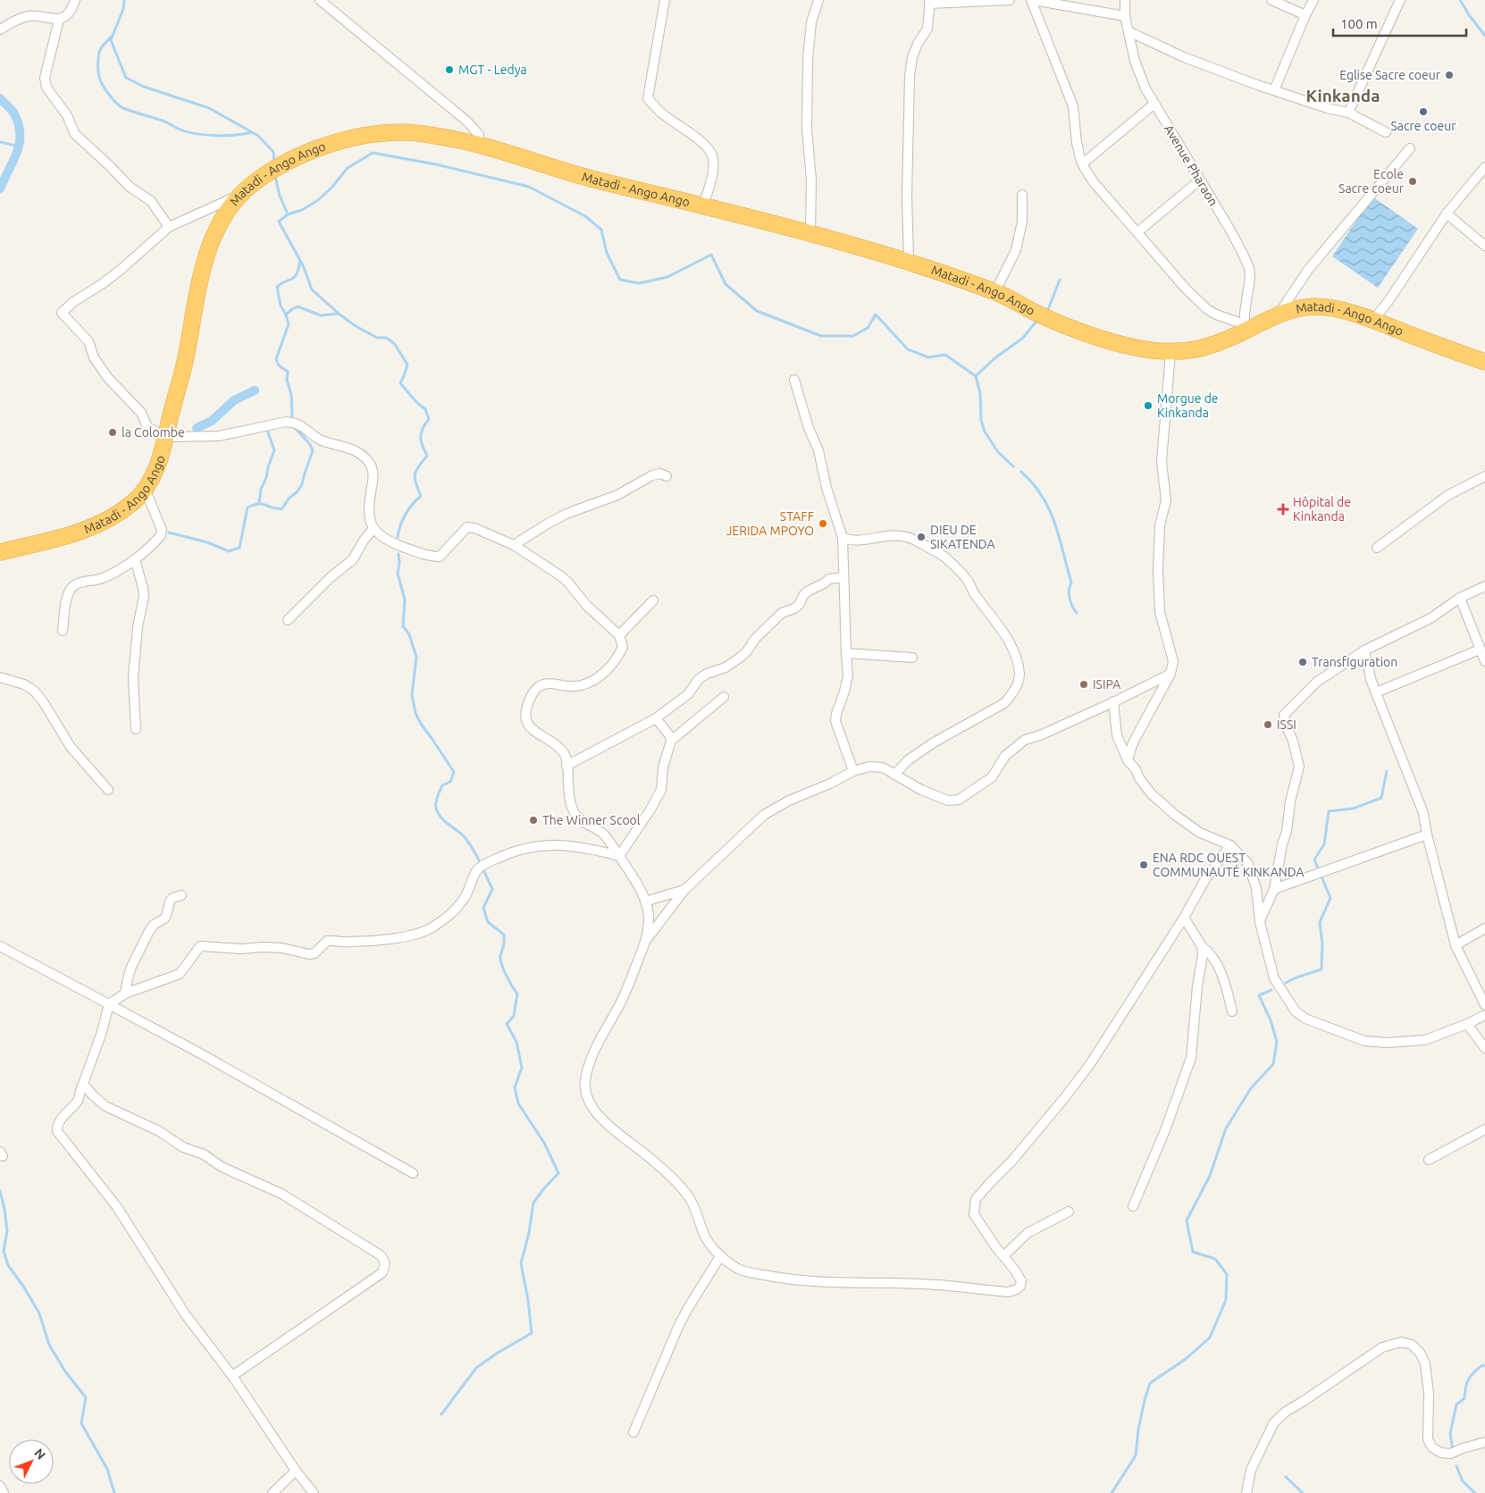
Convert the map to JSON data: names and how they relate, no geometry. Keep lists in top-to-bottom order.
{
  "streets": {
    "highway": ["Matadi - Ango Ango"],
    "street": ["Avenue Pharaon"]
  },
  "crossings": [
    ["Avenue Pharaon", "Matadi - Ango Ango"]
  ],
  "districts": ["Kinkanda"],
  "places": {
    "other": [
      "MGT - Ledya",
      "Eglise Sacre coeur",
      "Sacre coeur",
      "Ecole Sacre coeur",
      "Morgue de Kinkanda",
      "la Colombe",
      "STAFF JERIDA MPOYO",
      "DIEU DE SIKATENDA",
      "Transfiguration",
      "ISIPA",
      "ISSI",
      "The Winner Scool",
      "ENA RDC OUEST COMMUNAUTÉ KINKANDA"
    ],
    "health": ["Hôpital de Kinkanda"]
  },
  "scale_bar": "100 m",
  "north": "top right"
}
